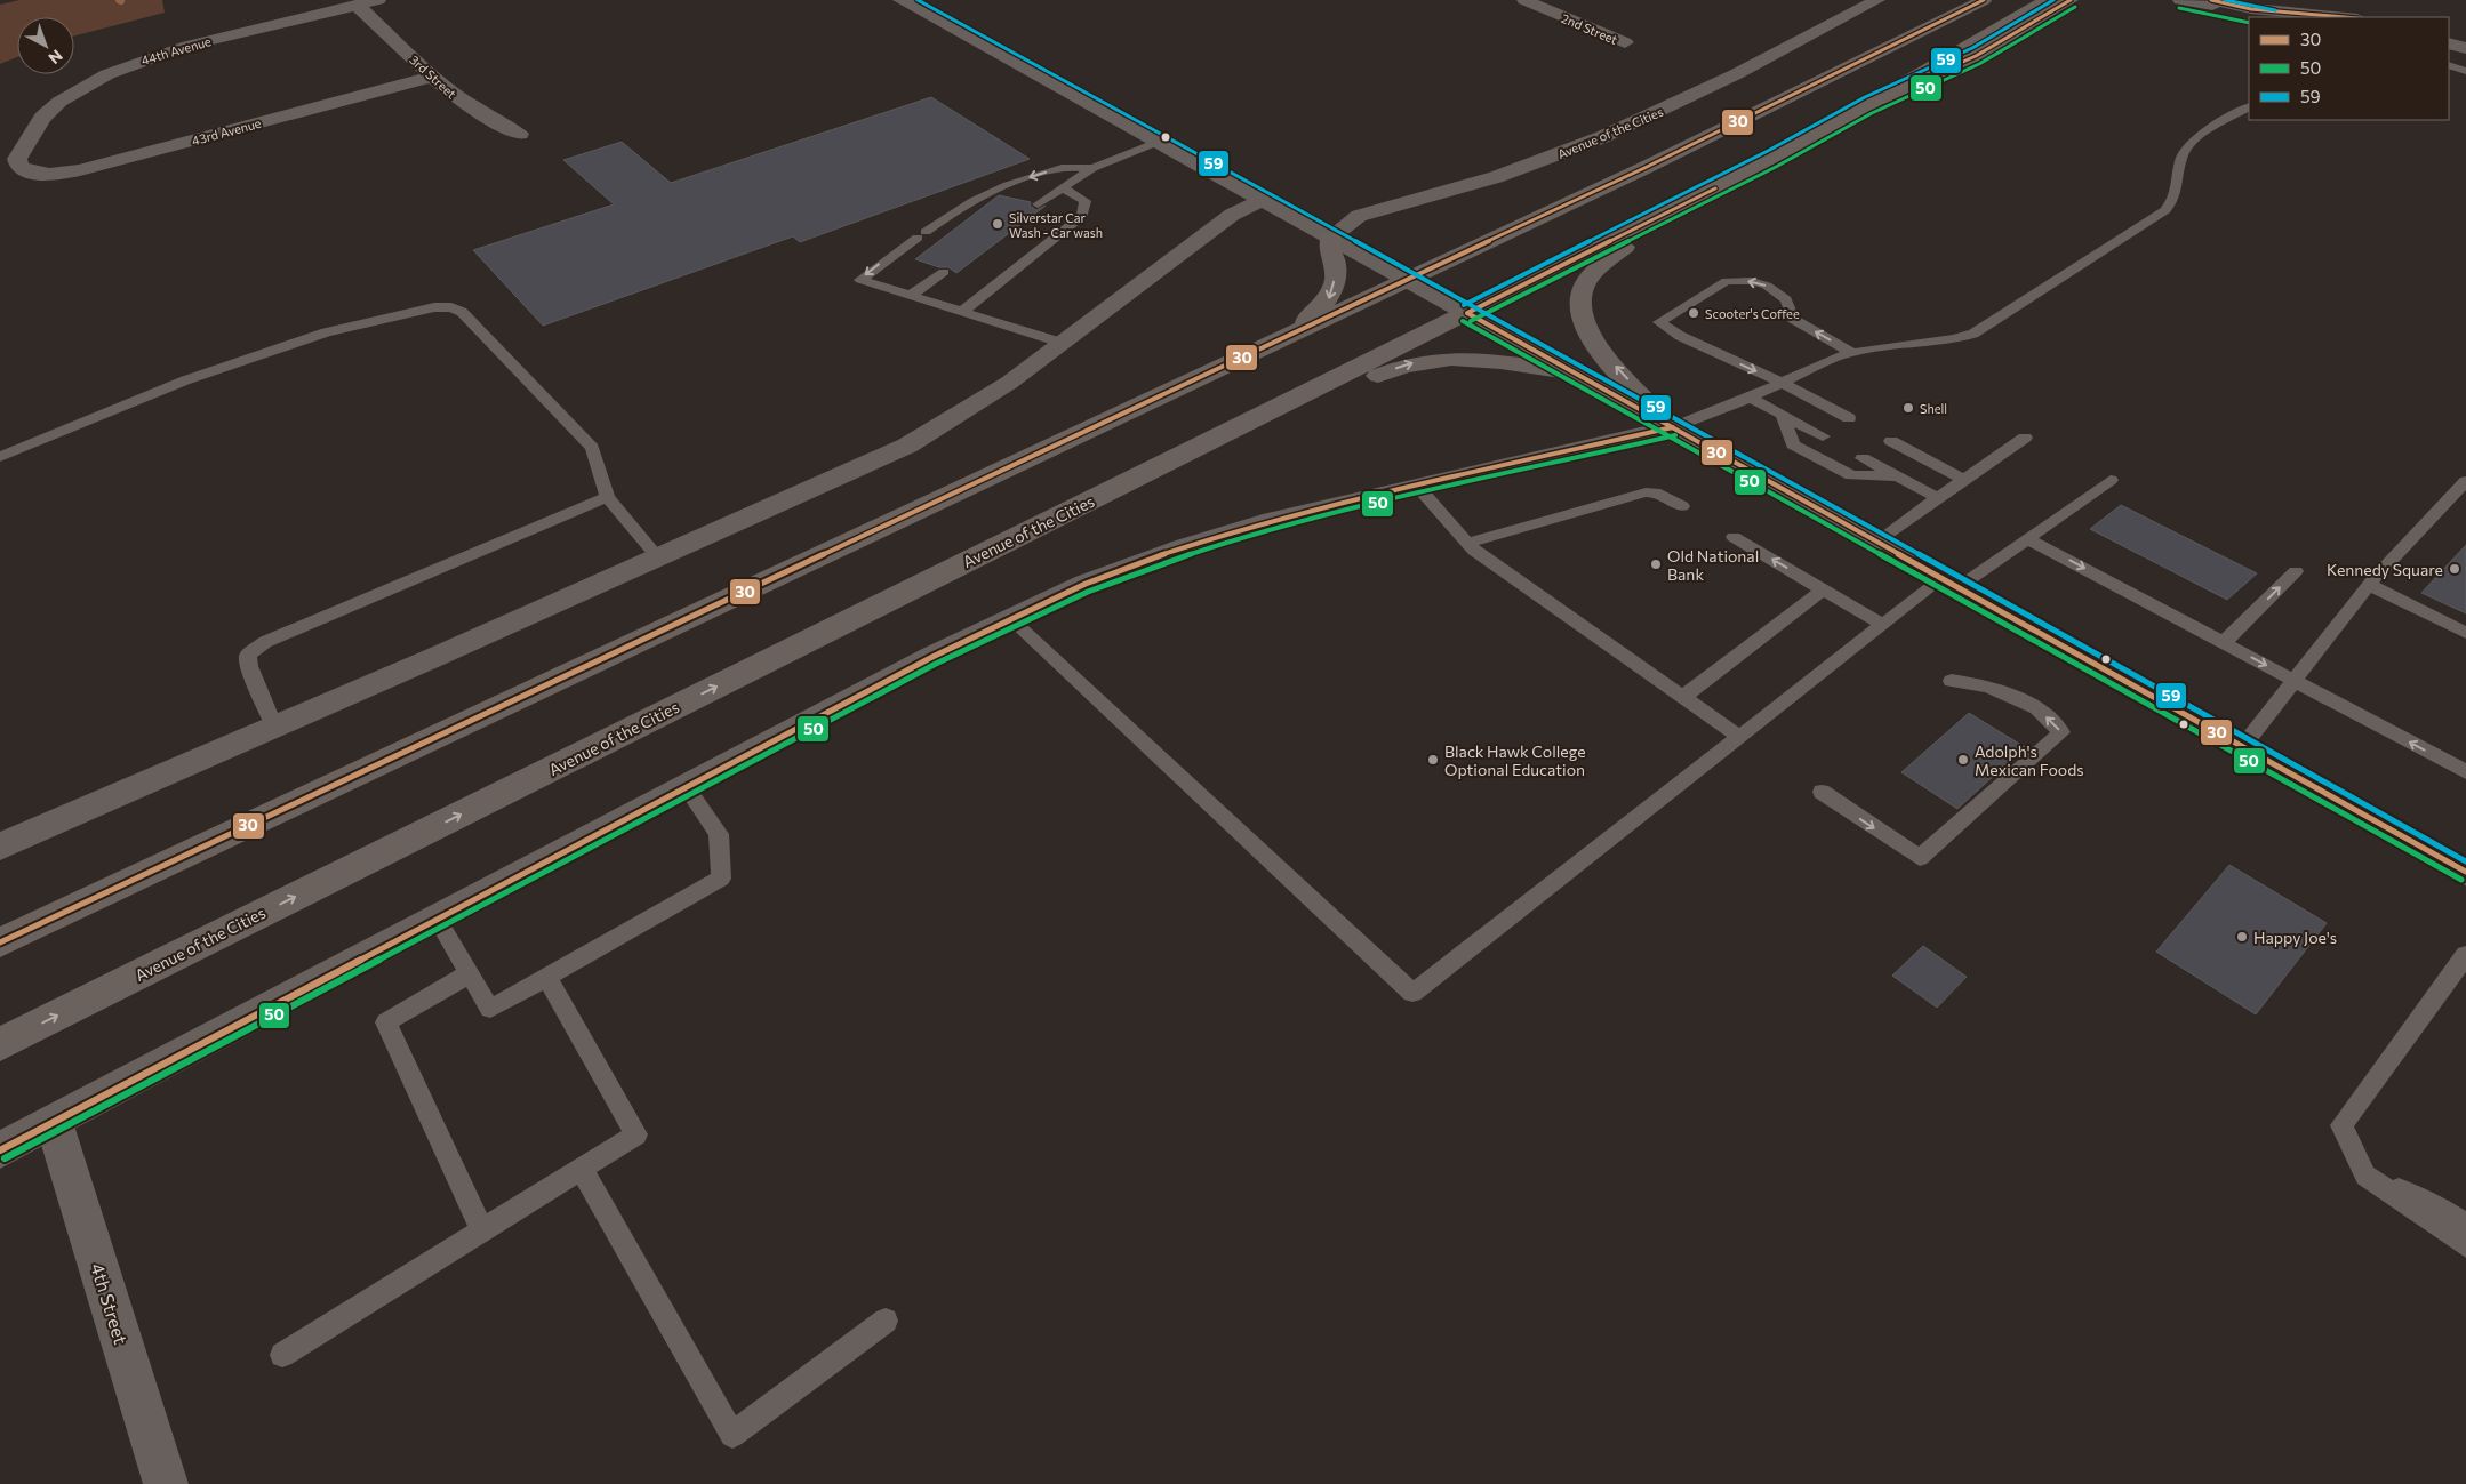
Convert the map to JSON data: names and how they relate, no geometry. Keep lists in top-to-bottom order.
{
  "streets": {
    "main road": ["Avenue of the Cities"],
    "street": [
      "2nd Street",
      "44th Avenue",
      "3rd Street",
      "43rd Avenue",
      "4th Street"
    ]
  },
  "crossings": [
    ["44th Avenue", "3rd Street"],
    ["44th Avenue", "43rd Avenue"],
    ["3rd Street", "43rd Avenue"]
  ],
  "places": [
    "Silverstar Car Wash - Car wash",
    "Scooter's Coffee",
    "Shell",
    "Old National Bank",
    "Kennedy Square",
    "Black Hawk College Optional Education",
    "Adolph's Mexican Foods",
    "Happy Joe's"
  ],
  "lines": ["transit line 30", "transit line 59", "transit line 50"],
  "legend": ["30", "50", "59"],
  "north": "bottom right"
}
